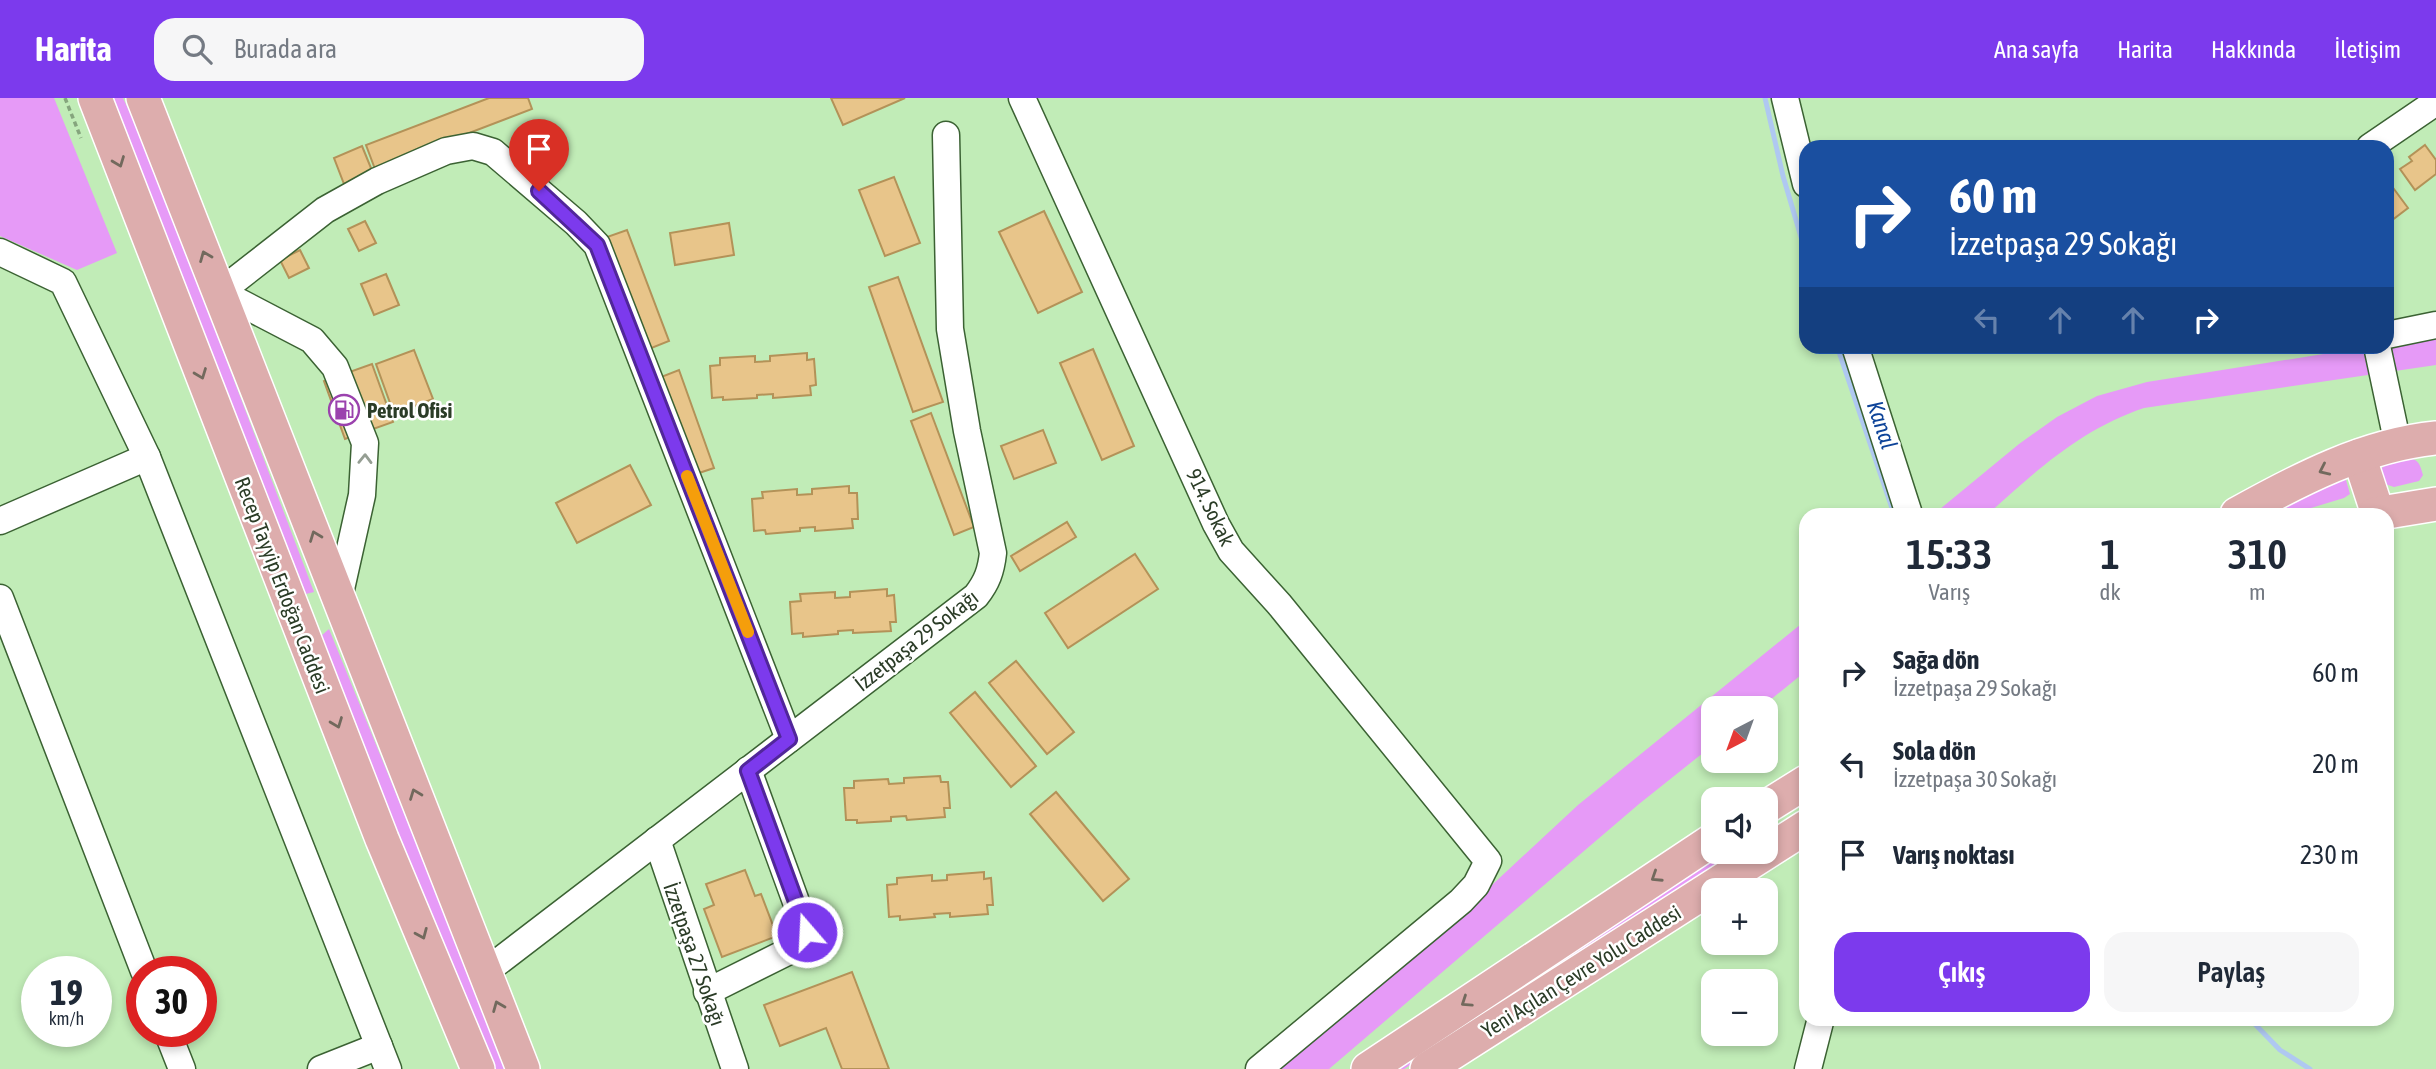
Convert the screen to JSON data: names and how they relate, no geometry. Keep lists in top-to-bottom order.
{
  "streets": {
    "main road": ["Recep Tayyip Erdoğan Caddesi", "Yeni Açılan Çevre Yolu Caddesi"],
    "street": ["914. Sokak", "İzzetpaşa 29 Sokağı", "İzzetpaşa 27 Sokağı"]
  },
  "crossings": [
    ["İzzetpaşa 29 Sokağı", "İzzetpaşa 27 Sokağı"]
  ],
  "water": ["Kanal"],
  "places": {
    "fuel station": ["Petrol Ofisi"]
  },
  "north": "bottom left",
  "page": {
    "header": "Harita",
    "search": "Burada ara",
    "nav": [
      "Ana sayfa",
      "Harita",
      "Hakkında",
      "İletişim"
    ],
    "turn": ["60 m", "İzzetpaşa 29 Sokağı"],
    "eta": [
      "15:33",
      "Varış",
      "1",
      "dk",
      "310",
      "m"
    ],
    "list": [
      {
        "name": "Sağa dön",
        "note": "İzzetpaşa 29 Sokağı",
        "value": "60 m"
      },
      {
        "name": "Sola dön",
        "note": "İzzetpaşa 30 Sokağı",
        "value": "20 m"
      },
      {
        "name": "Varış noktası",
        "value": "230 m"
      }
    ],
    "map_buttons": ["+", "−"],
    "buttons": ["Çıkış", "Paylaş"],
    "speed": "19 km/h",
    "limit": "30"
  }
}
